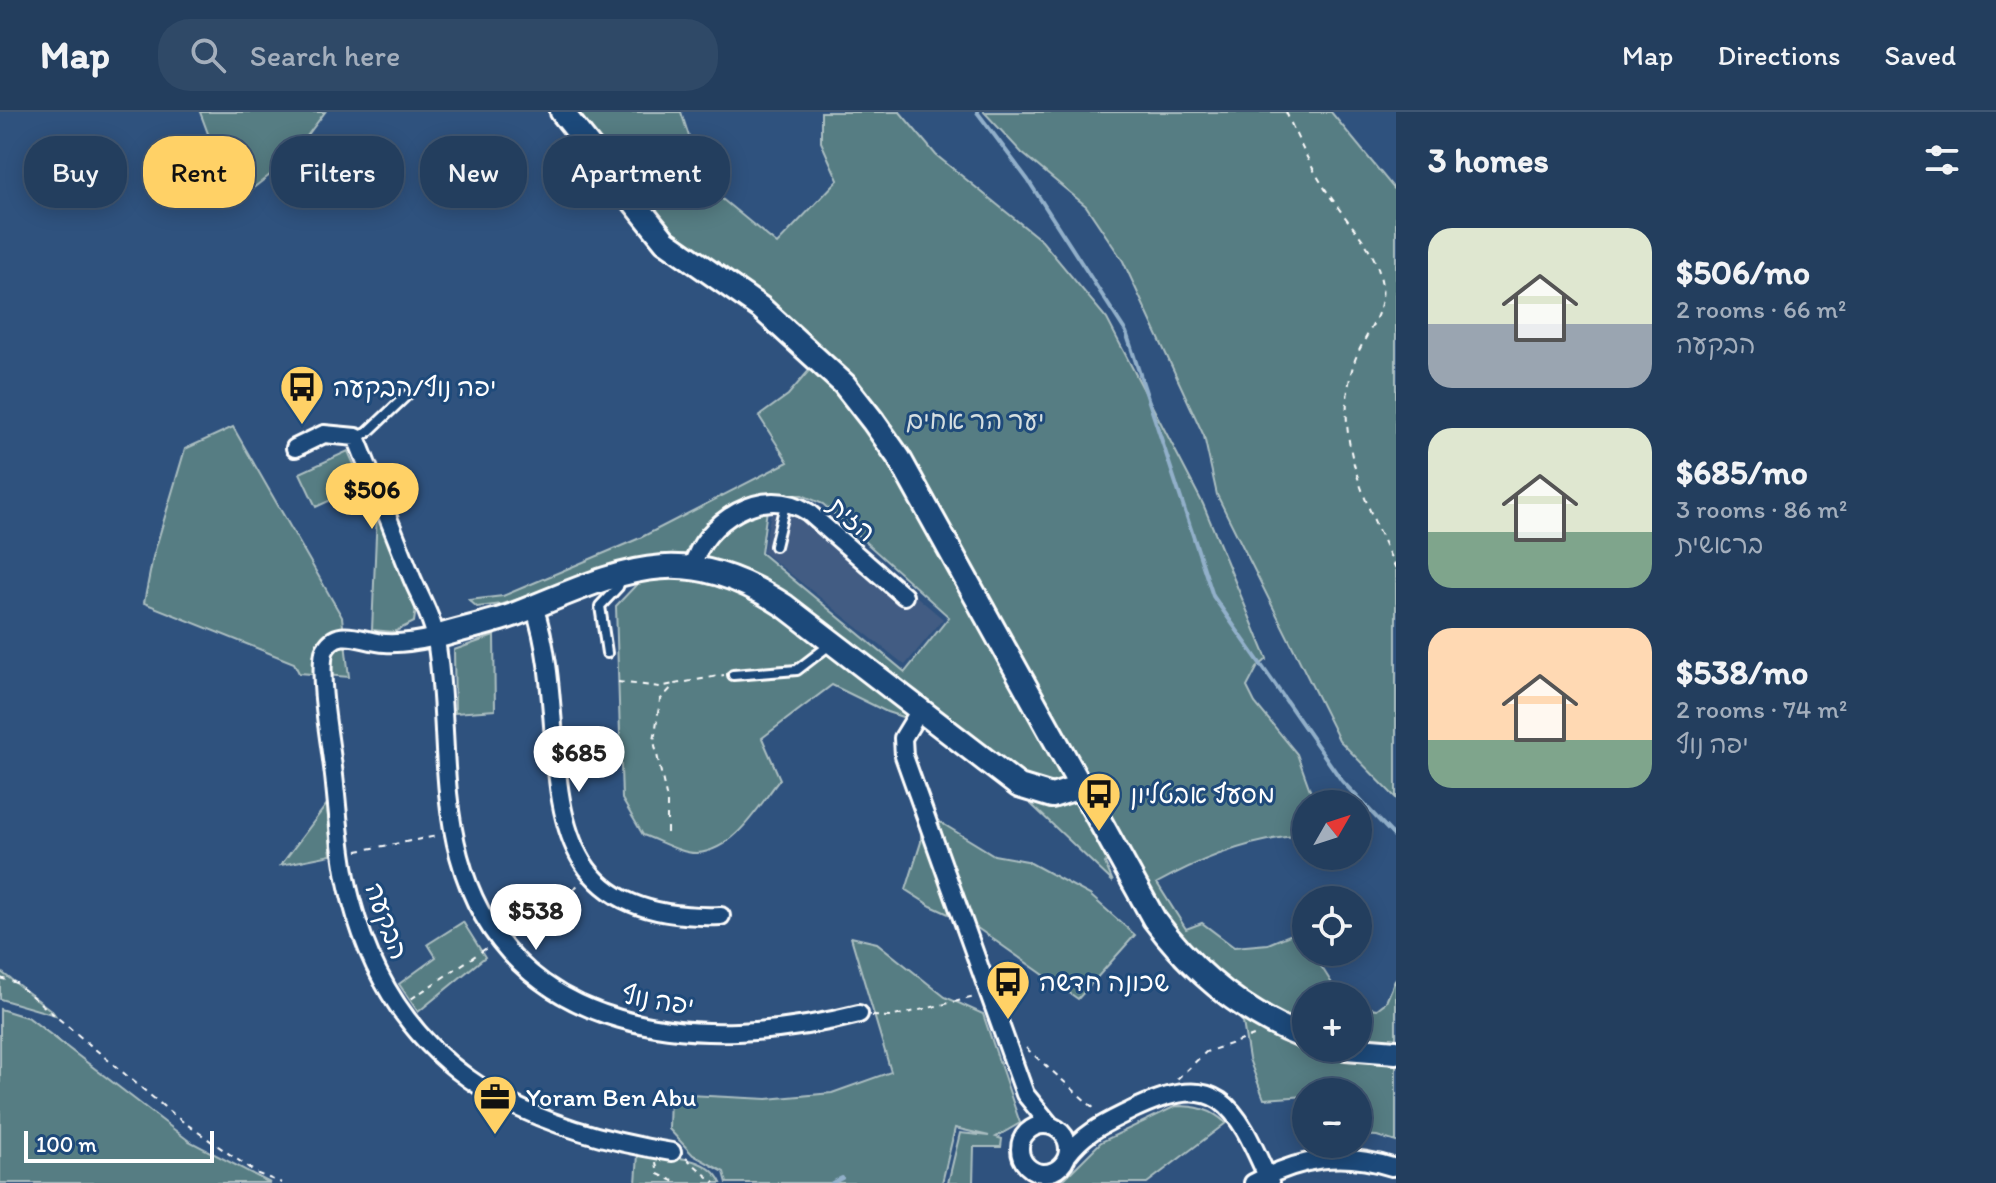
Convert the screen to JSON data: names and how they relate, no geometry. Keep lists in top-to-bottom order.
{
  "streets": {
    "street": ["הזית", "הבקעה", "יפה נוף"]
  },
  "crossings": [
    ["הבקעה", "יפה נוף"]
  ],
  "parks": ["יער הר אחים"],
  "places": {
    "bus stop": ["יפה נוף/הבקעה", "מסעף אבטליון", "שכונה חדשה"],
    "office": ["Yoram Ben Abu"]
  },
  "scale_bar": "100 m",
  "north": "top right",
  "page": {
    "header": "Map",
    "search": "Search here",
    "nav": ["Map", "Directions", "Saved"],
    "heading": "3 homes",
    "chip": [
      "Buy",
      "Rent",
      "Filters",
      "New",
      "Apartment"
    ],
    "list": [
      {
        "name": "$506/mo",
        "note": "2 rooms · 66 m² · הבקעה"
      },
      {
        "name": "$685/mo",
        "note": "3 rooms · 86 m² · בראשית"
      },
      {
        "name": "$538/mo",
        "note": "2 rooms · 74 m² · יפה נוף"
      }
    ],
    "price": ["$506", "$685", "$538"],
    "map_buttons": ["+", "−"],
    "scale": "100 m"
  }
}
